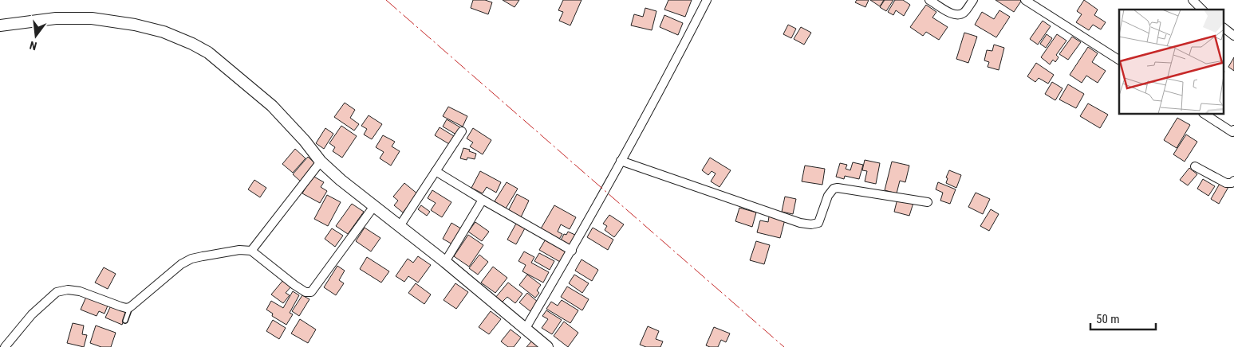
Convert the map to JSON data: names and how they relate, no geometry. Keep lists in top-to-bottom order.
{
  "scale_bar": "50 m",
  "north": "bottom"
}
